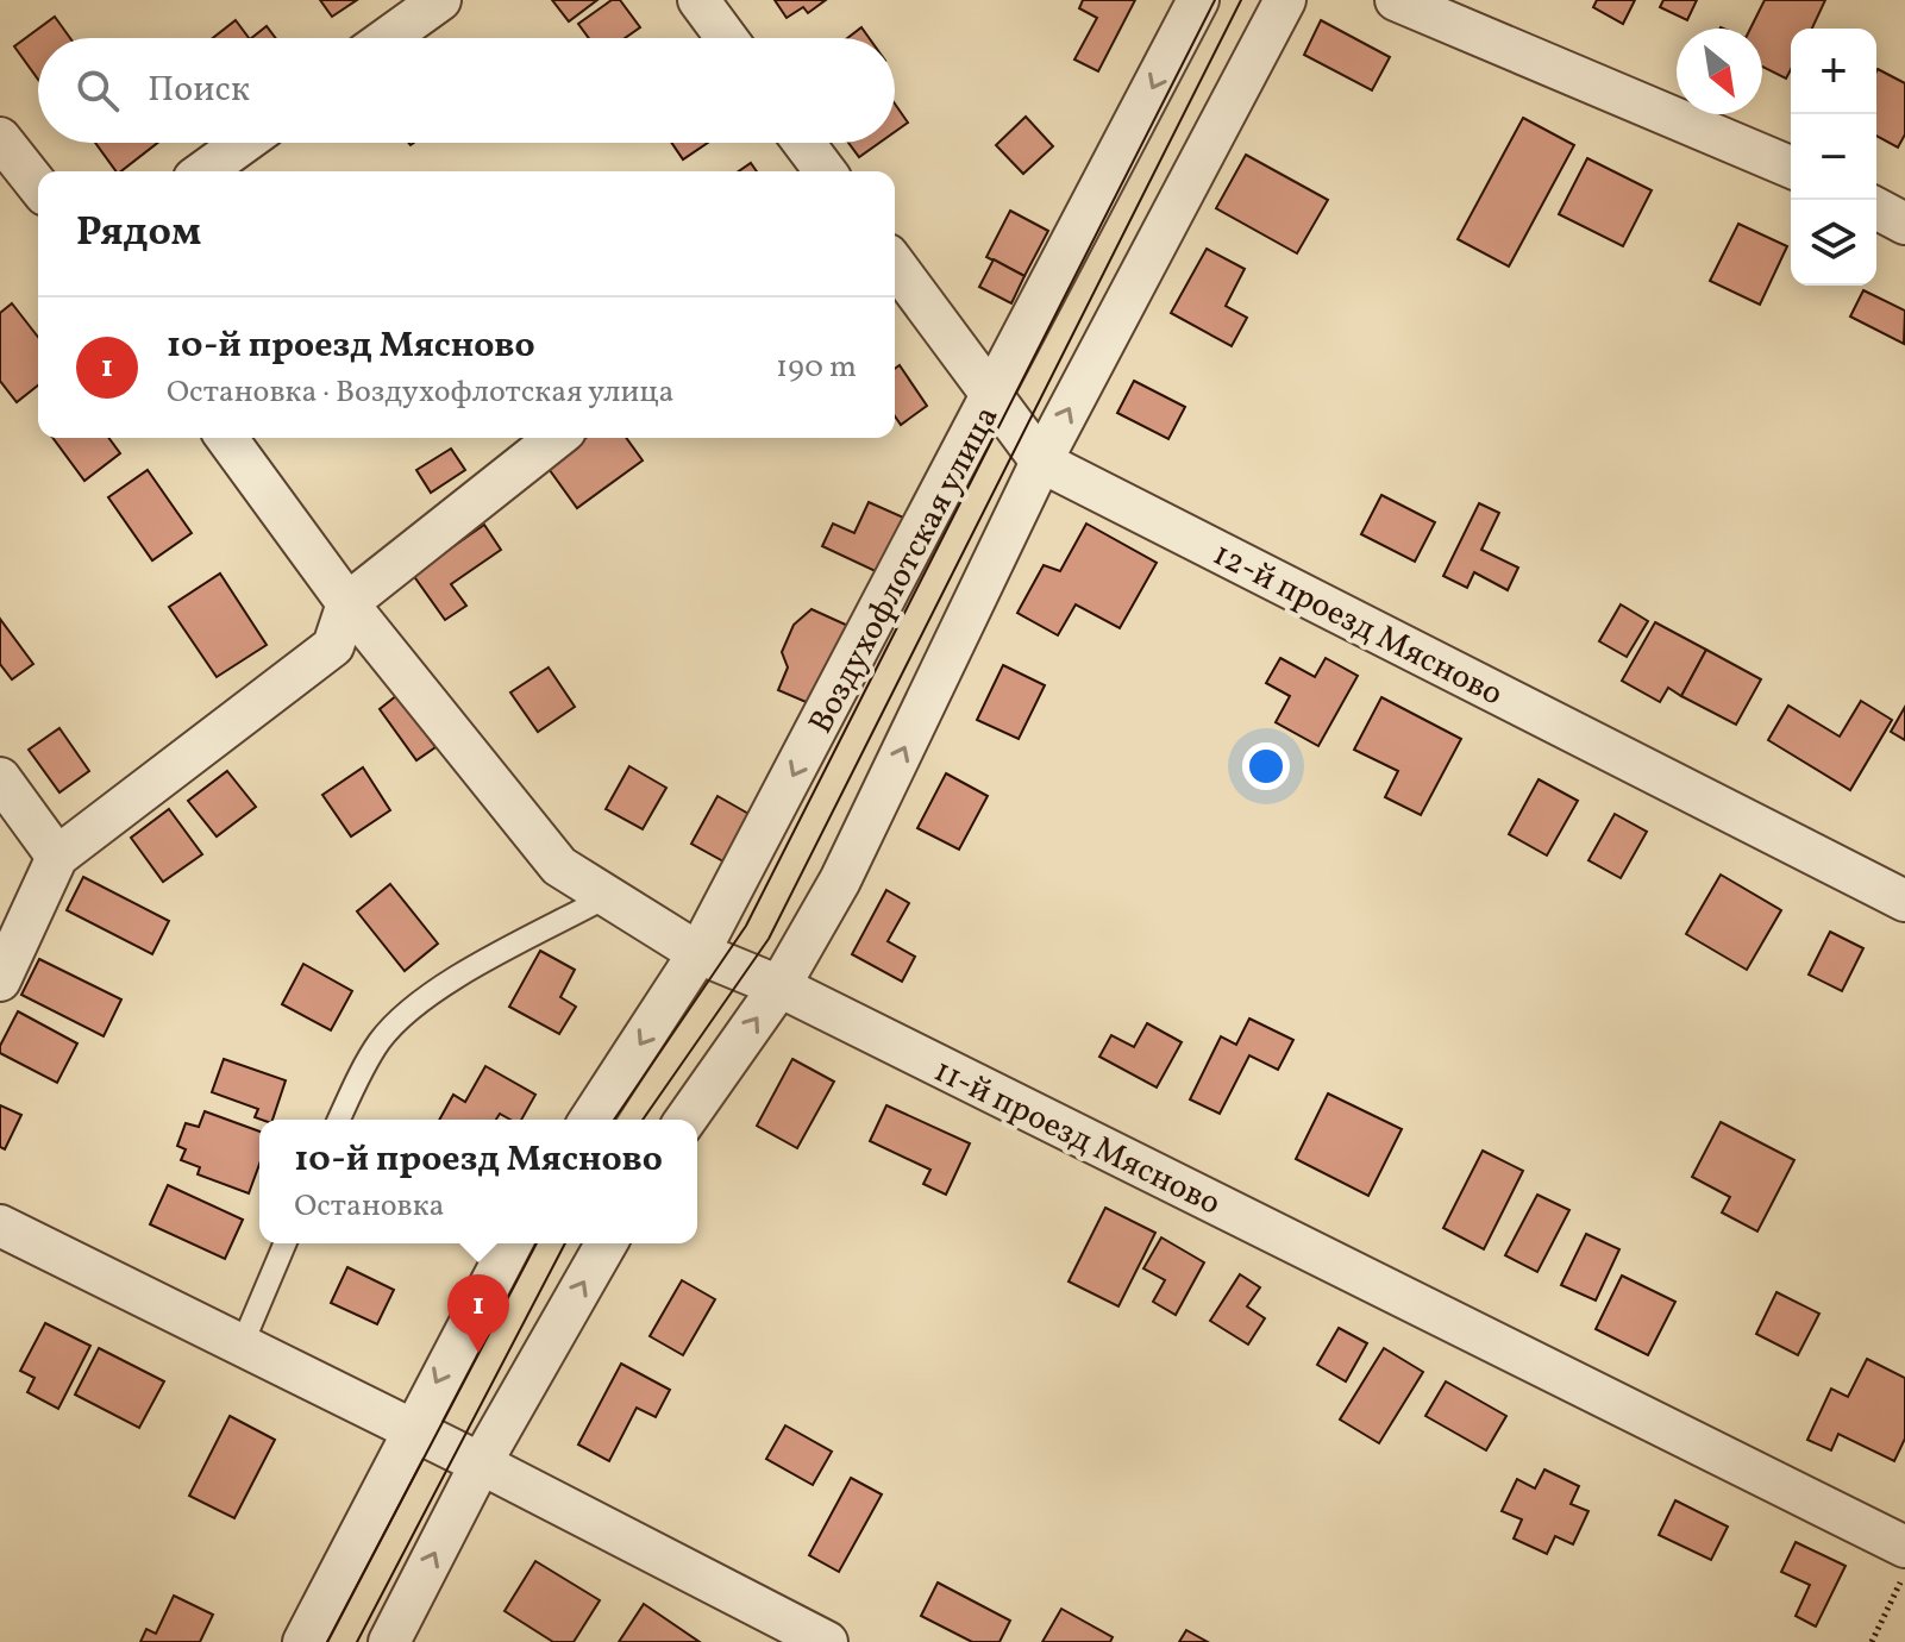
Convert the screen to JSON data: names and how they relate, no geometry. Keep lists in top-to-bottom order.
{
  "streets": {
    "street": ["Воздухофлотская улица", "12-й проезд Мясново", "11-й проезд Мясново"]
  },
  "crossings": [
    ["Воздухофлотская улица", "12-й проезд Мясново"],
    ["Воздухофлотская улица", "11-й проезд Мясново"]
  ],
  "north": "bottom right",
  "page": {
    "map_buttons": ["+", "−"],
    "search": "Поиск",
    "heading": "Рядом",
    "list": [
      {
        "mark": "1",
        "name": "10-й проезд Мясново",
        "note": "Остановка · Воздухофлотская улица",
        "value": "190 m"
      }
    ],
    "popup": ["10-й проезд Мясново", "Остановка"],
    "pins": "1"
  }
}
